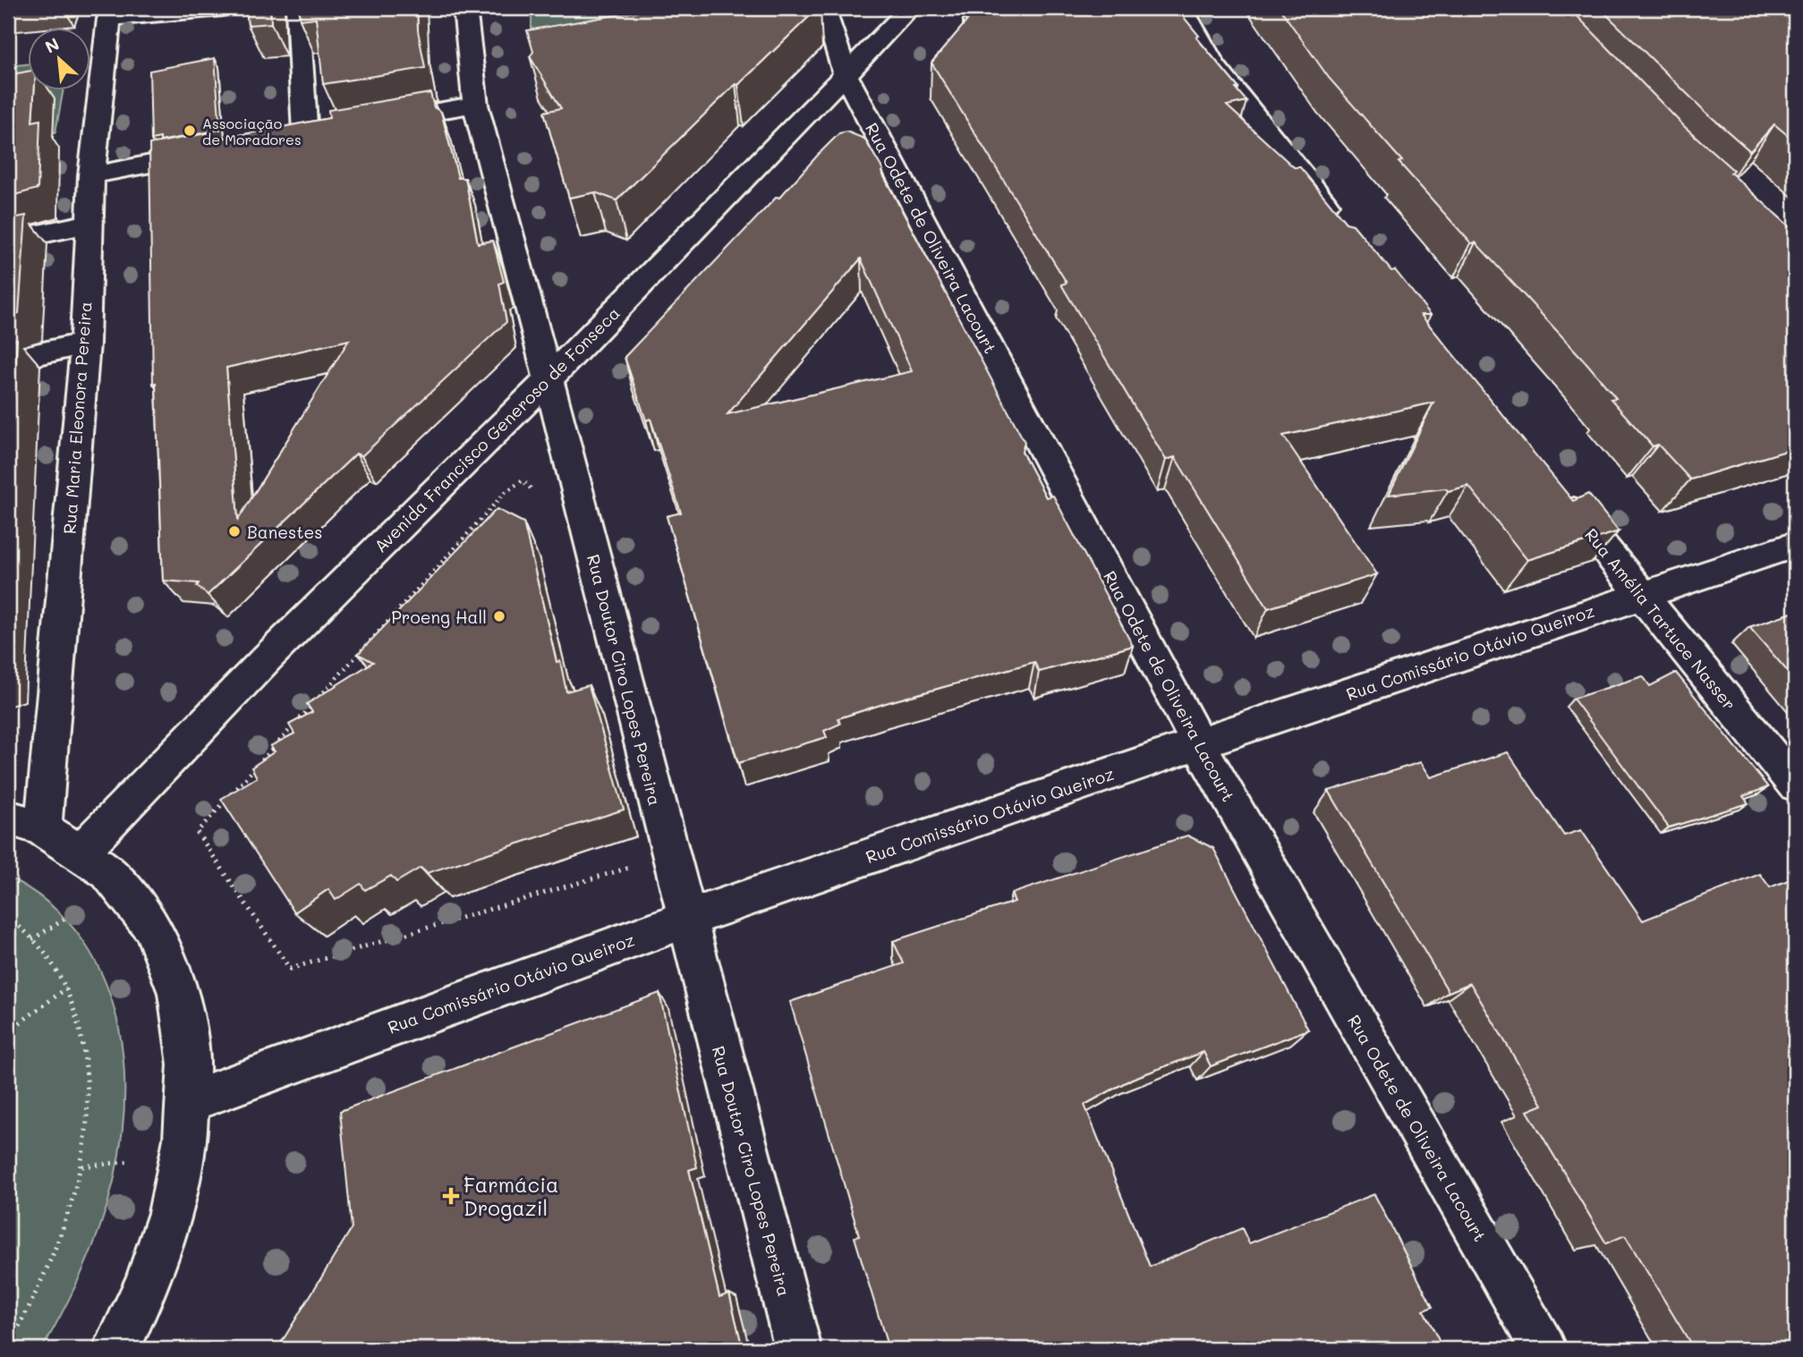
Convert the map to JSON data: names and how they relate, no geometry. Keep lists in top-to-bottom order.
{
  "streets": {
    "street": [
      "Rua Odete de Oliveira Lacourt",
      "Rua Maria Eleonora Pereira",
      "Avenida Francisco Generoso de Fonseca",
      "Rua Amélia Tartuce Nasser",
      "Rua Comissário Otávio Queiroz",
      "Rua Doutor Ciro Lopes Pereira"
    ]
  },
  "crossings": [
    ["Rua Odete de Oliveira Lacourt", "Avenida Francisco Generoso de Fonseca"],
    ["Rua Odete de Oliveira Lacourt", "Rua Comissário Otávio Queiroz"],
    ["Avenida Francisco Generoso de Fonseca", "Rua Doutor Ciro Lopes Pereira"],
    ["Rua Amélia Tartuce Nasser", "Rua Comissário Otávio Queiroz"],
    ["Rua Comissário Otávio Queiroz", "Rua Doutor Ciro Lopes Pereira"]
  ],
  "places": {
    "other": ["Associação de Moradores", "Banestes", "Proeng Hall"],
    "health": ["Farmácia Drogazil"]
  },
  "north": "top left"
}
